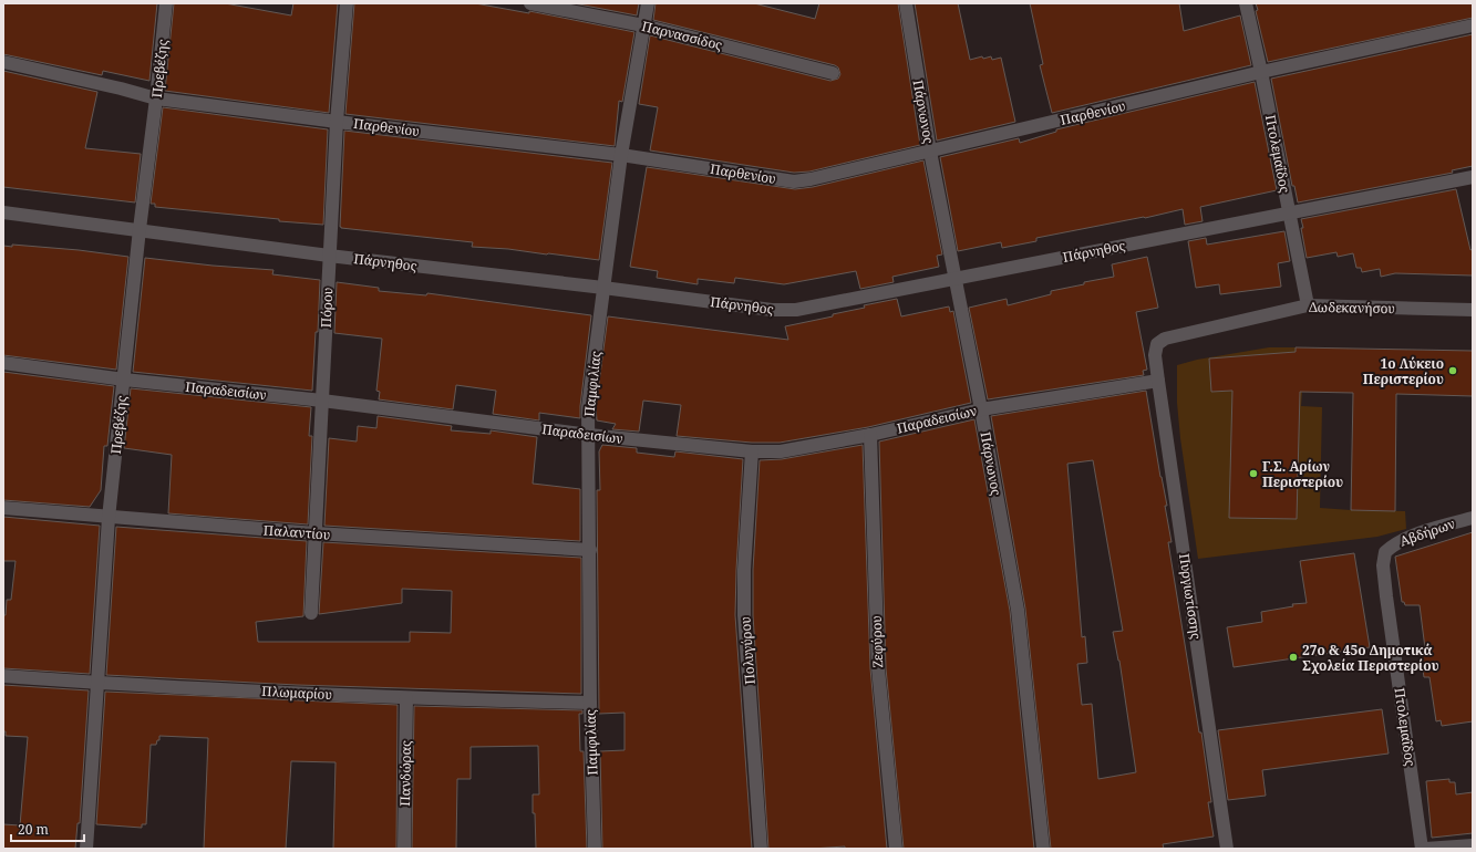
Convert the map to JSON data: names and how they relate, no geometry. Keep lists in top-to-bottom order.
{
  "streets": {
    "street": [
      "Παρνασσίδος",
      "Πρεβέζης",
      "Πάρνωνος",
      "Παρθενίου",
      "Πτολεμαΐδος",
      "Πάρνηθος",
      "Πόρου",
      "Δωδεκανήσου",
      "Παμφιλίας",
      "Παραδεισίων",
      "Παλαντίου",
      "Αβδήρων",
      "Πυργιωτίσσης",
      "Ζεφύρου",
      "Πολυγύρου",
      "Πλωμαρίου",
      "Πανδώρας"
    ]
  },
  "crossings": [
    ["Παρνασσίδος", "Παμφιλίας"],
    ["Πρεβέζης", "Παρθενίου"],
    ["Πρεβέζης", "Πάρνηθος"],
    ["Πρεβέζης", "Παραδεισίων"],
    ["Πρεβέζης", "Παλαντίου"],
    ["Πρεβέζης", "Πλωμαρίου"],
    ["Πάρνωνος", "Παρθενίου"],
    ["Πάρνωνος", "Πάρνηθος"],
    ["Πάρνωνος", "Παραδεισίων"],
    ["Παρθενίου", "Πτολεμαΐδος"],
    ["Παρθενίου", "Πόρου"],
    ["Παρθενίου", "Παμφιλίας"],
    ["Πτολεμαΐδος", "Πάρνηθος"],
    ["Πτολεμαΐδος", "Δωδεκανήσου"],
    ["Πτολεμαΐδος", "Αβδήρων"],
    ["Πάρνηθος", "Πόρου"],
    ["Πάρνηθος", "Παμφιλίας"],
    ["Πόρου", "Παραδεισίων"],
    ["Πόρου", "Παλαντίου"],
    ["Δωδεκανήσου", "Πυργιωτίσσης"],
    ["Παμφιλίας", "Παραδεισίων"],
    ["Παμφιλίας", "Παλαντίου"],
    ["Παμφιλίας", "Πλωμαρίου"],
    ["Παραδεισίων", "Πυργιωτίσσης"],
    ["Παραδεισίων", "Ζεφύρου"],
    ["Παραδεισίων", "Πολυγύρου"],
    ["Πλωμαρίου", "Πανδώρας"]
  ],
  "places": ["1ο Λύκειο Περιστερίου", "Γ.Σ. Αρίων Περιστερίου", "27ο & 45ο Δημοτικά Σχολεία Περιστερίου"],
  "scale_bar": "20 m"
}
